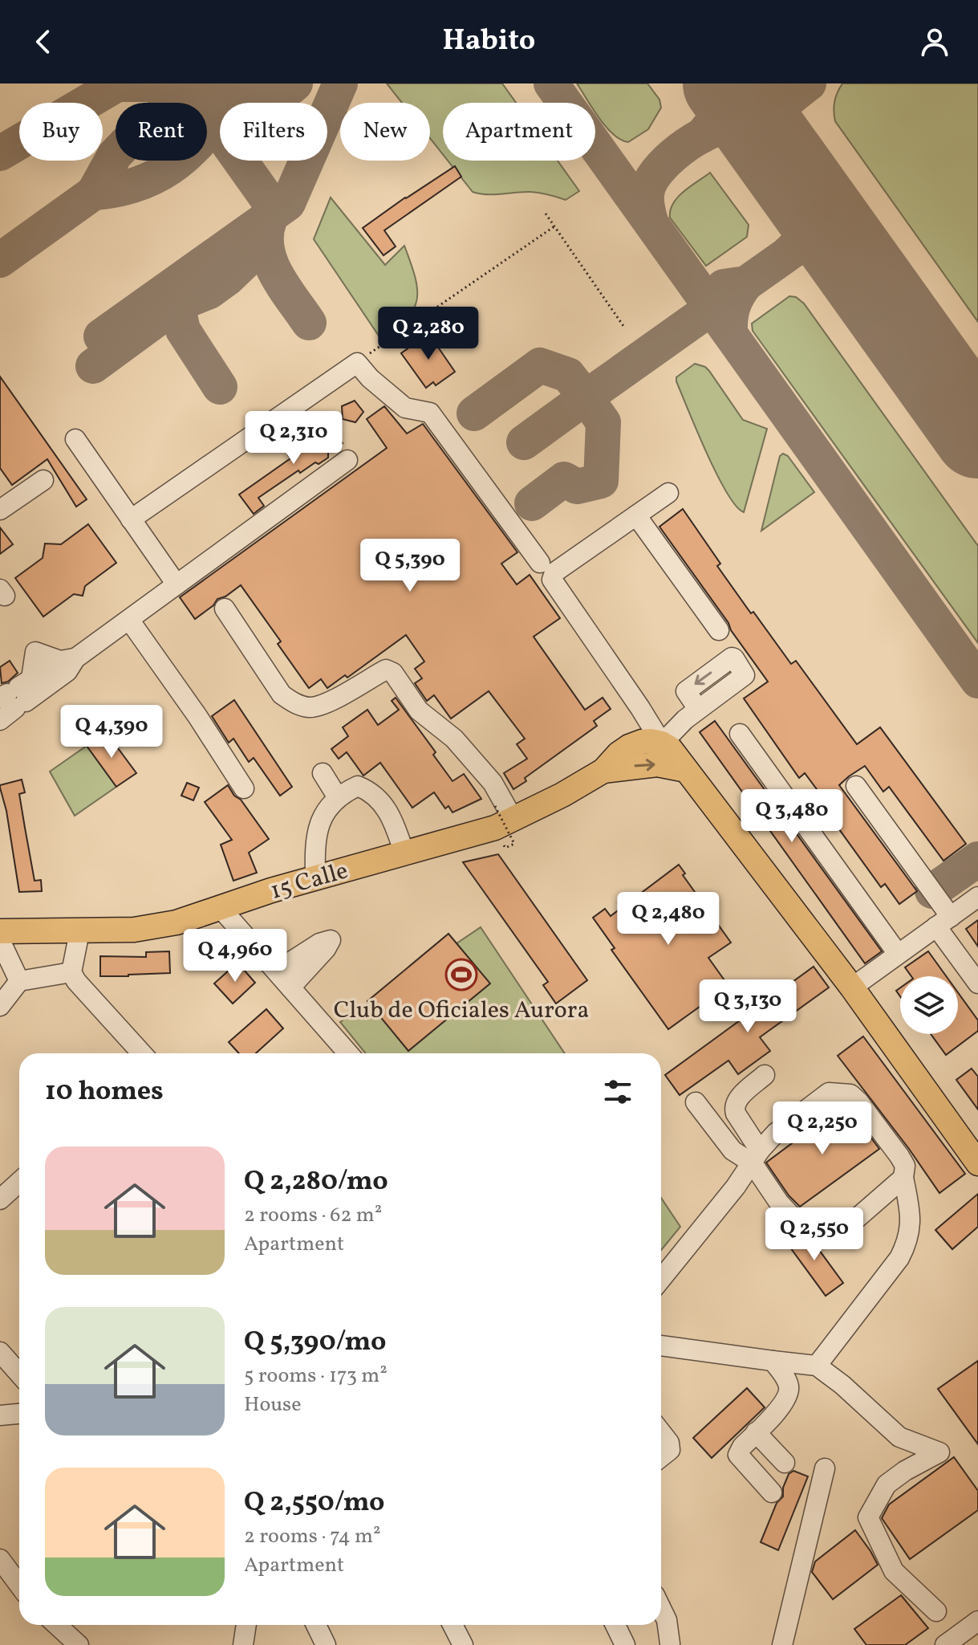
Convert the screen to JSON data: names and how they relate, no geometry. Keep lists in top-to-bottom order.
{
  "streets": {
    "main road": ["15 Calle"]
  },
  "places": {
    "sports": ["Club de Oficiales Aurora"]
  },
  "page": {
    "header": "Habito",
    "chip": [
      "Buy",
      "Rent",
      "Filters",
      "New",
      "Apartment"
    ],
    "price": [
      "Q 2,280",
      "Q 2,310",
      "Q 5,390",
      "Q 4,390",
      "Q 3,480",
      "Q 2,480",
      "Q 4,960",
      "Q 3,130",
      "Q 2,250",
      "Q 2,550"
    ],
    "heading": "10 homes",
    "list": [
      {
        "name": "Q 2,280/mo",
        "note": "2 rooms · 62 m² · Apartment"
      },
      {
        "name": "Q 5,390/mo",
        "note": "5 rooms · 173 m² · House"
      },
      {
        "name": "Q 2,550/mo",
        "note": "2 rooms · 74 m² · Apartment"
      }
    ]
  }
}
